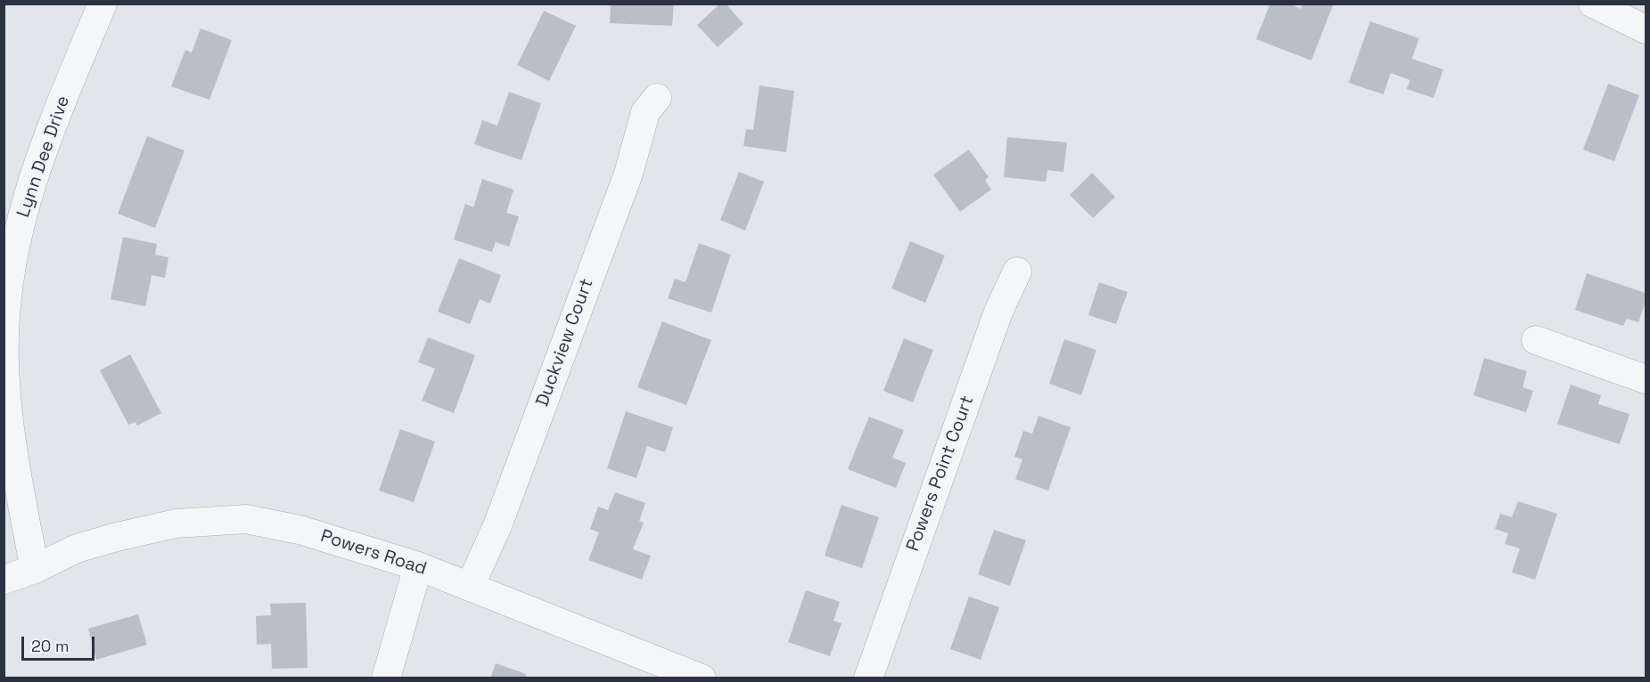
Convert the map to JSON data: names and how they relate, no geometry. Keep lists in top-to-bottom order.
{
  "streets": {
    "street": [
      "Lynn Dee Drive",
      "Duckview Court",
      "Powers Point Court",
      "Powers Road"
    ]
  },
  "crossings": [
    ["Lynn Dee Drive", "Powers Road"],
    ["Duckview Court", "Powers Road"]
  ],
  "scale_bar": "20 m"
}
